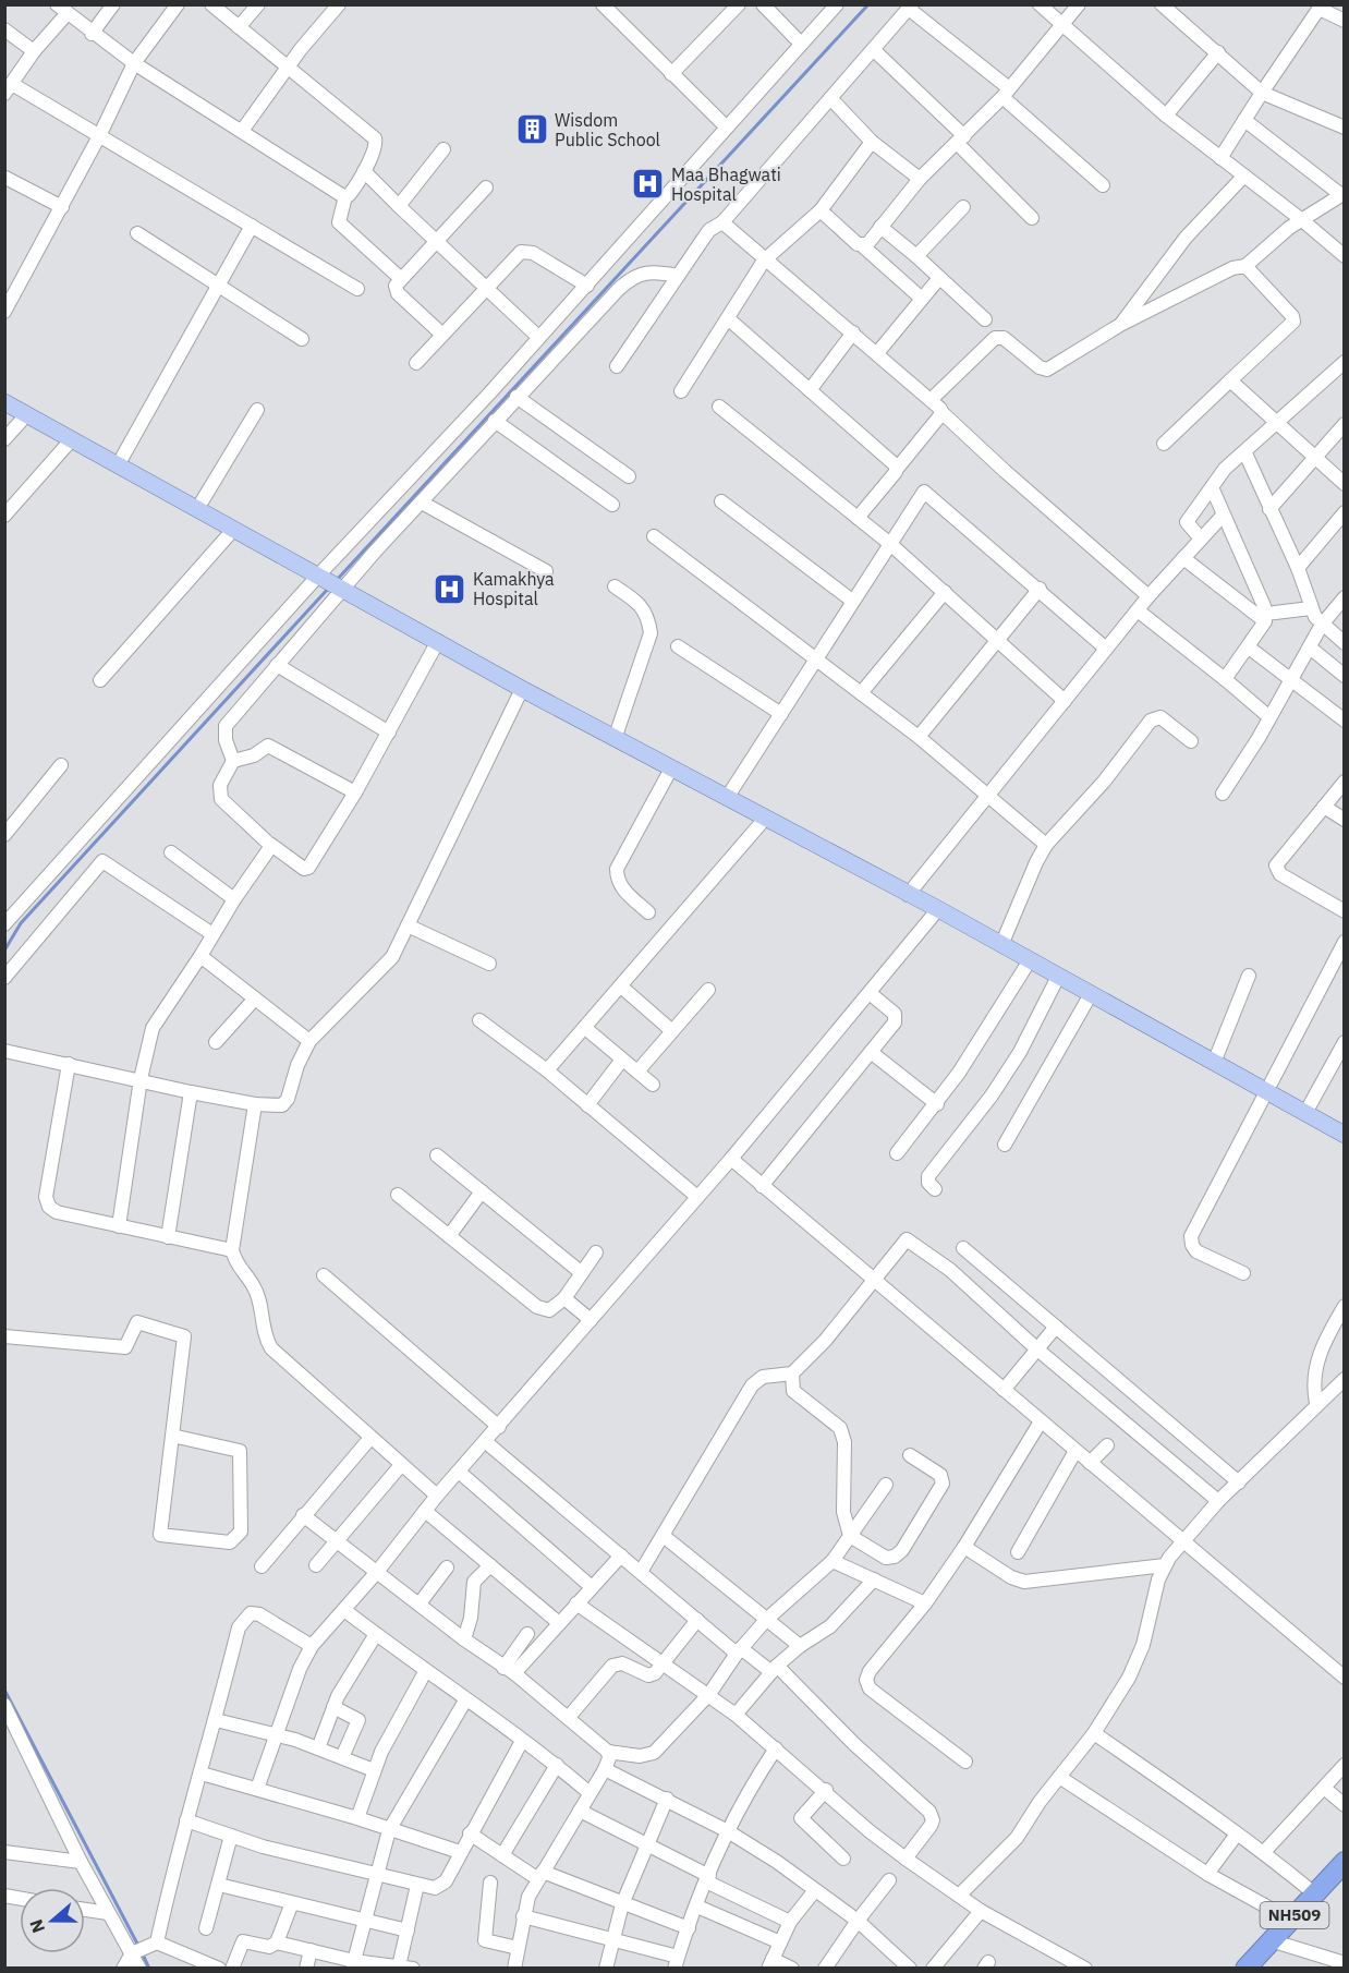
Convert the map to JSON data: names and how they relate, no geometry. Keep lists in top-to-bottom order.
{
  "streets": {
    "highway": ["NH509"]
  },
  "places": {
    "building": ["Wisdom Public School"],
    "hospital": ["Maa Bhagwati Hospital", "Kamakhya Hospital"]
  },
  "north": "left"
}
